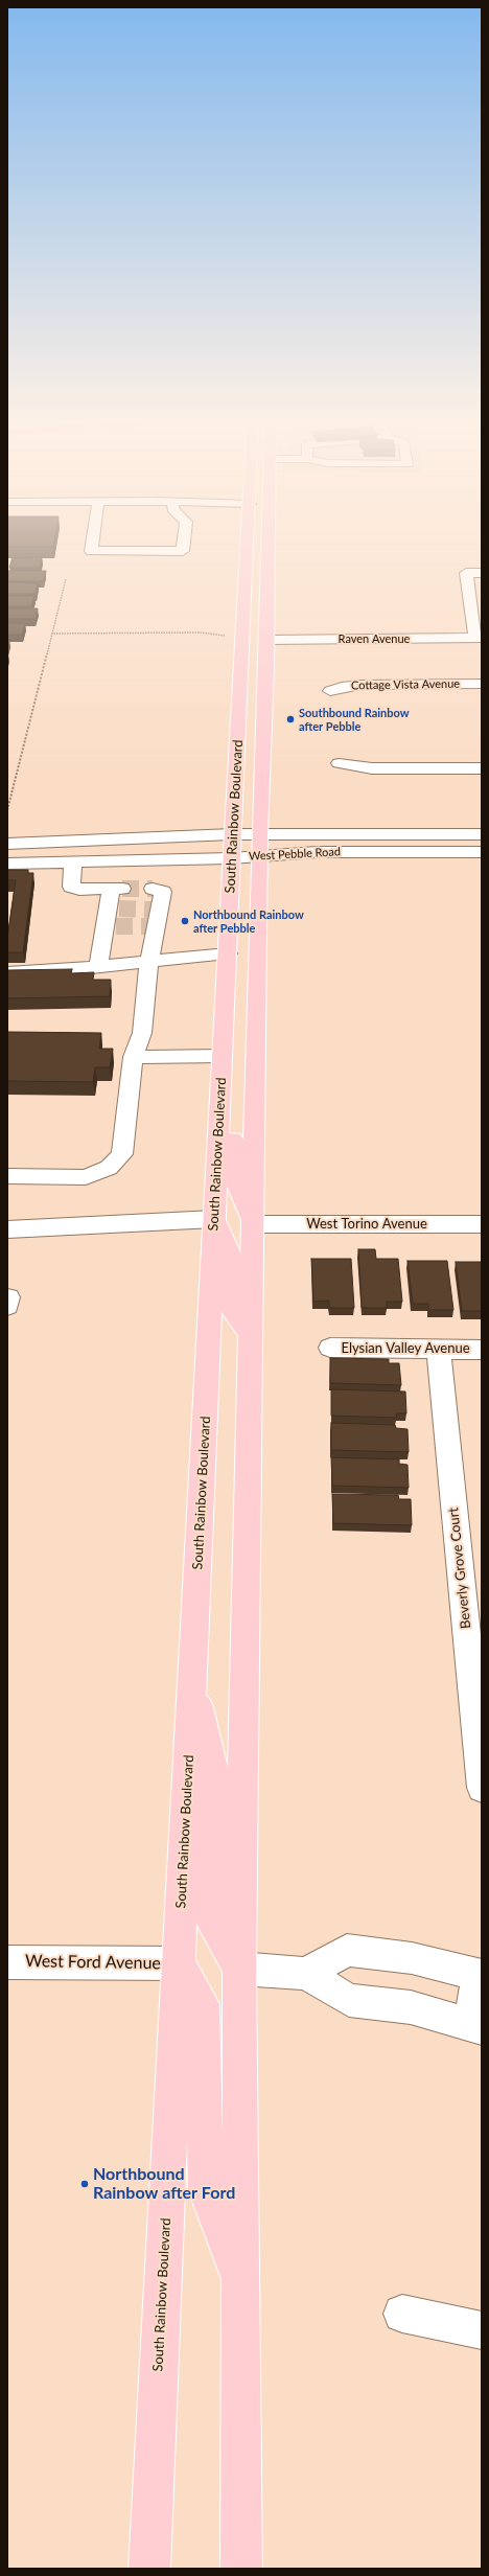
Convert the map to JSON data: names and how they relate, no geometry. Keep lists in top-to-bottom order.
{
  "streets": {
    "main road": ["South Rainbow Boulevard"],
    "street": [
      "Raven Avenue",
      "Cottage Vista Avenue",
      "West Pebble Road",
      "West Torino Avenue",
      "Elysian Valley Avenue",
      "Beverly Grove Court",
      "West Ford Avenue"
    ]
  },
  "crossings": [
    ["Raven Avenue", "South Rainbow Boulevard"],
    ["South Rainbow Boulevard", "West Pebble Road"],
    ["South Rainbow Boulevard", "West Torino Avenue"],
    ["South Rainbow Boulevard", "West Ford Avenue"],
    ["Elysian Valley Avenue", "Beverly Grove Court"]
  ],
  "places": ["Southbound Rainbow after Pebble", "Northbound Rainbow after Pebble", "Northbound Rainbow after Ford"]
}
